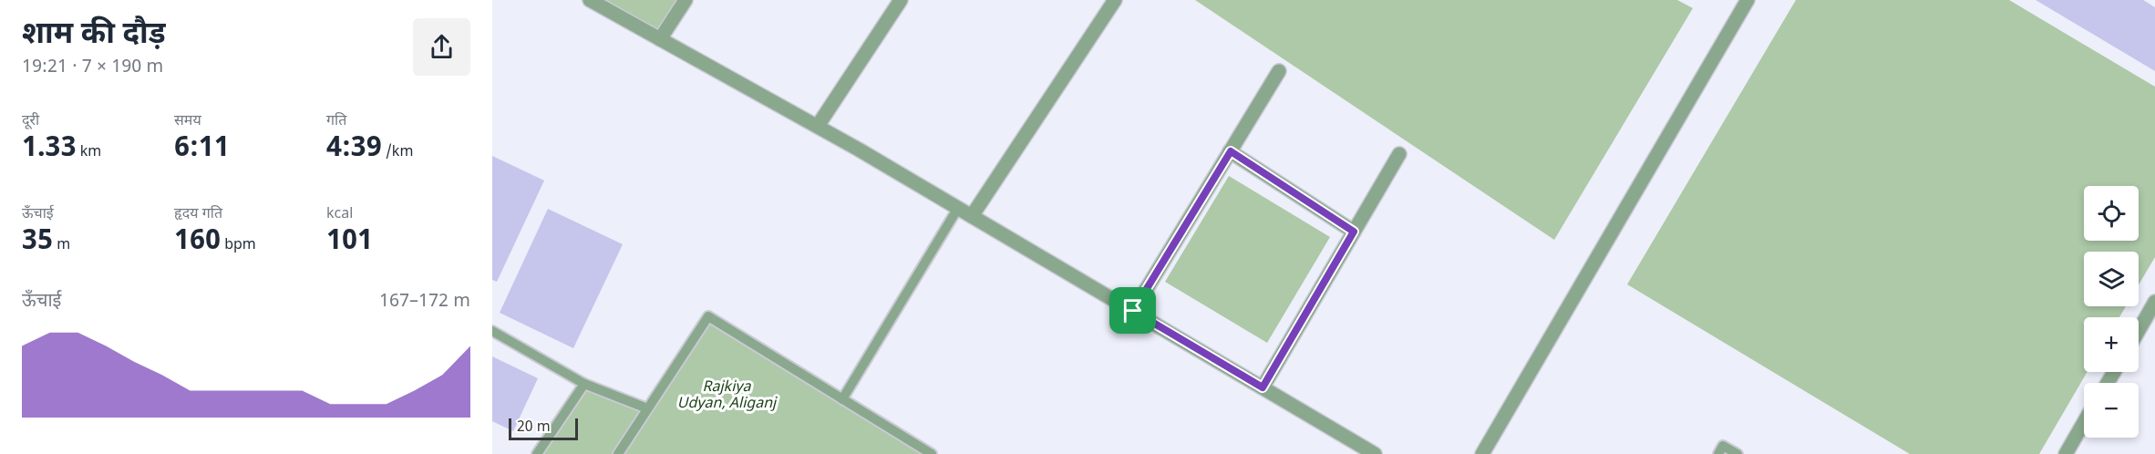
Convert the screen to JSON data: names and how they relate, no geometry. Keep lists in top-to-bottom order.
{
  "parks": ["Rajkiya Udyan, Aliganj"],
  "scale_bar": "20 m",
  "page": {
    "heading": ["शाम की दौड़", "19:21 · 7 × 190 m"],
    "stats": [
      ["दूरी", "1.33 km"],
      ["समय", "6:11"],
      ["गति", "4:39 /km"],
      ["ऊँचाई", "35 m"],
      ["हृदय गति", "160 bpm"],
      ["kcal", "101"]
    ],
    "map_buttons": ["+", "−"],
    "chart": ["ऊँचाई", "167–172 m"],
    "scale": "20 m"
  }
}
